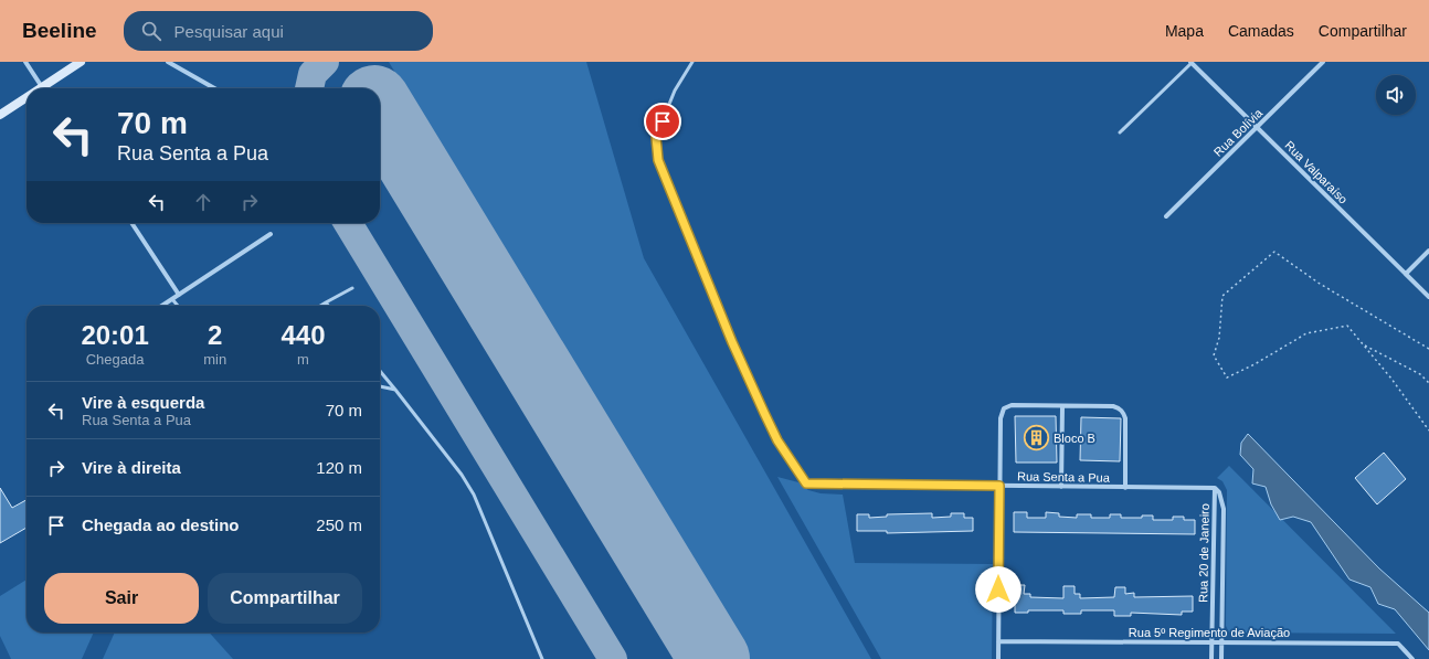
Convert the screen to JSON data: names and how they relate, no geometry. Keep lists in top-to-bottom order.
{
  "streets": {
    "street": [
      "Rua Bolívia",
      "Rua Valparaíso",
      "Rua Senta a Pua",
      "Rua 20 de Janeiro",
      "Rua 5º Regimento de Aviação"
    ]
  },
  "crossings": [
    ["Rua Bolívia", "Rua Valparaíso"],
    ["Rua Senta a Pua", "Rua 20 de Janeiro"],
    ["Rua 20 de Janeiro", "Rua 5º Regimento de Aviação"]
  ],
  "places": {
    "building": ["Bloco B"]
  },
  "page": {
    "header": "Beeline",
    "search": "Pesquisar aqui",
    "nav": ["Mapa", "Camadas", "Compartilhar"],
    "turn": ["70 m", "Rua Senta a Pua"],
    "eta": [
      "20:01",
      "Chegada",
      "2",
      "min",
      "440",
      "m"
    ],
    "list": [
      {
        "name": "Vire à esquerda",
        "note": "Rua Senta a Pua",
        "value": "70 m"
      },
      {
        "name": "Vire à direita",
        "value": "120 m"
      },
      {
        "name": "Chegada ao destino",
        "value": "250 m"
      }
    ],
    "buttons": ["Sair", "Compartilhar"]
  }
}
